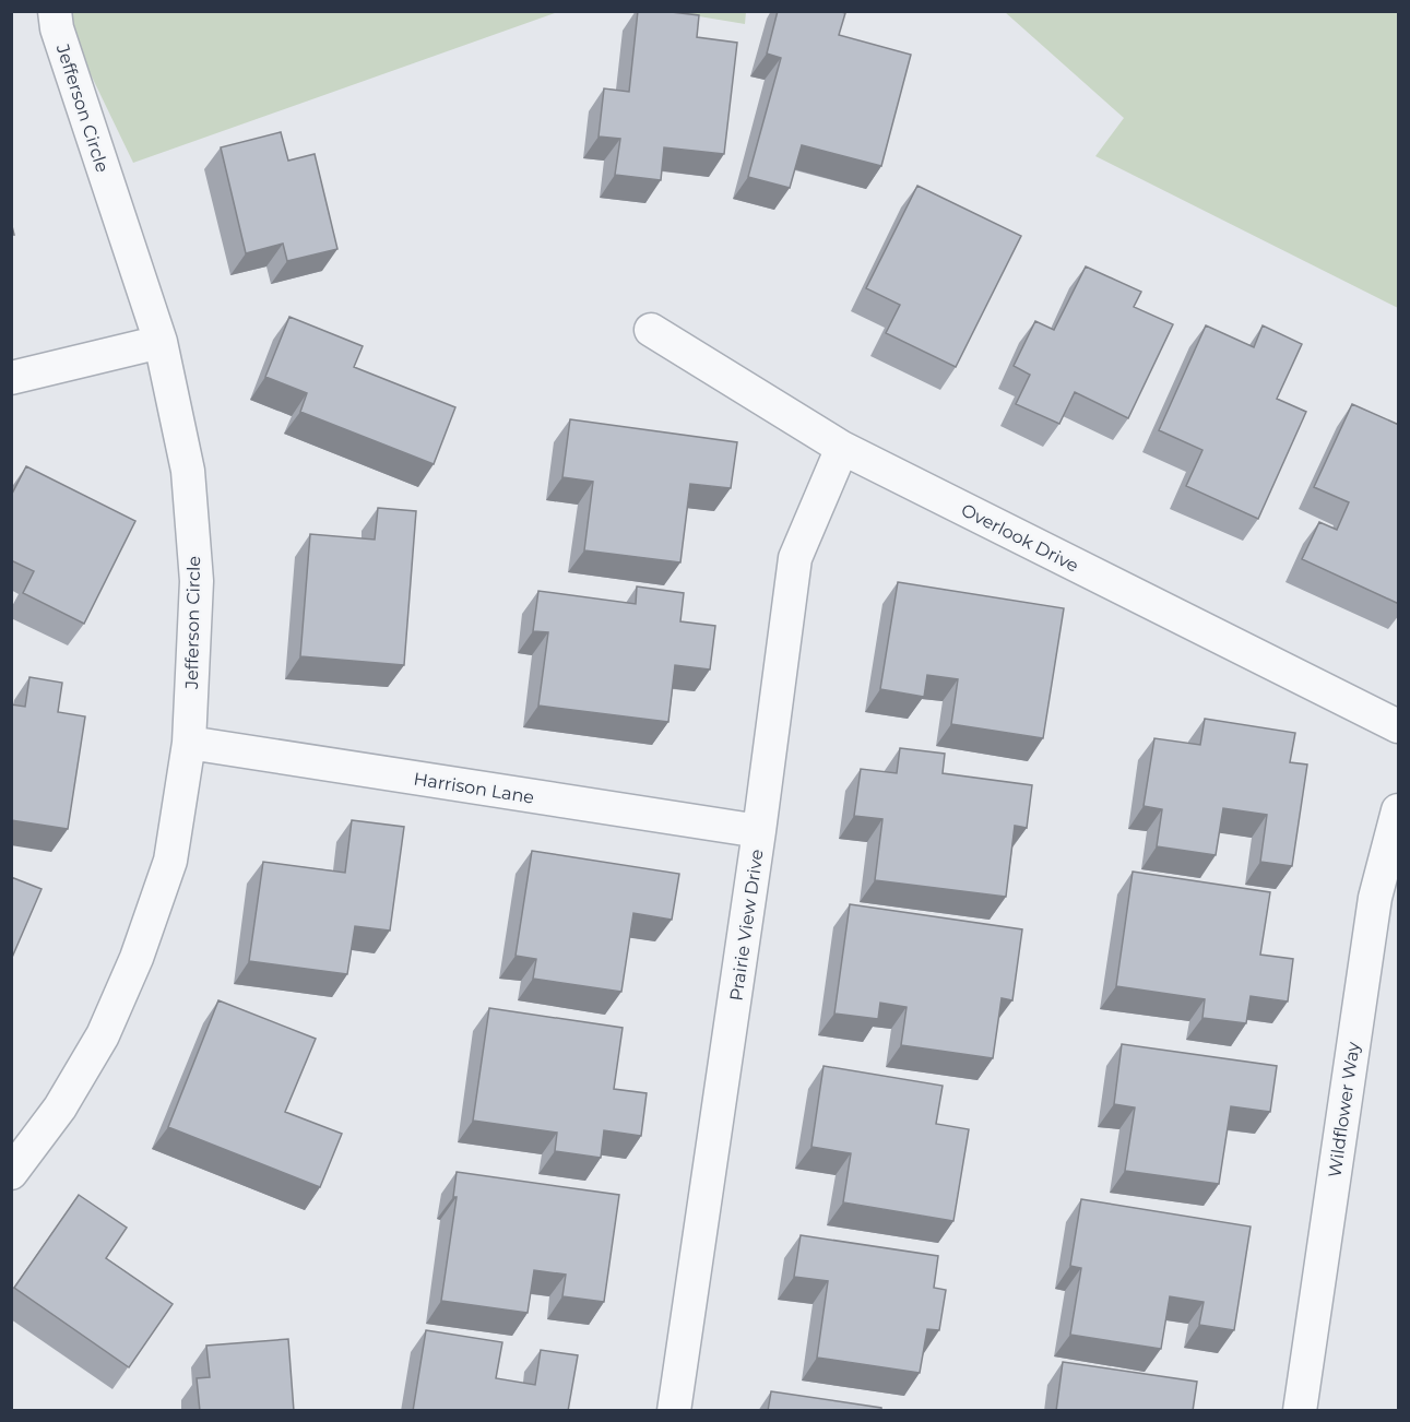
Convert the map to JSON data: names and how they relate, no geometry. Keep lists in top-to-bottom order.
{
  "streets": {
    "street": [
      "Jefferson Circle",
      "Overlook Drive",
      "Harrison Lane",
      "Prairie View Drive",
      "Wildflower Way"
    ]
  },
  "crossings": [
    ["Jefferson Circle", "Harrison Lane"],
    ["Overlook Drive", "Prairie View Drive"],
    ["Harrison Lane", "Prairie View Drive"]
  ]
}
